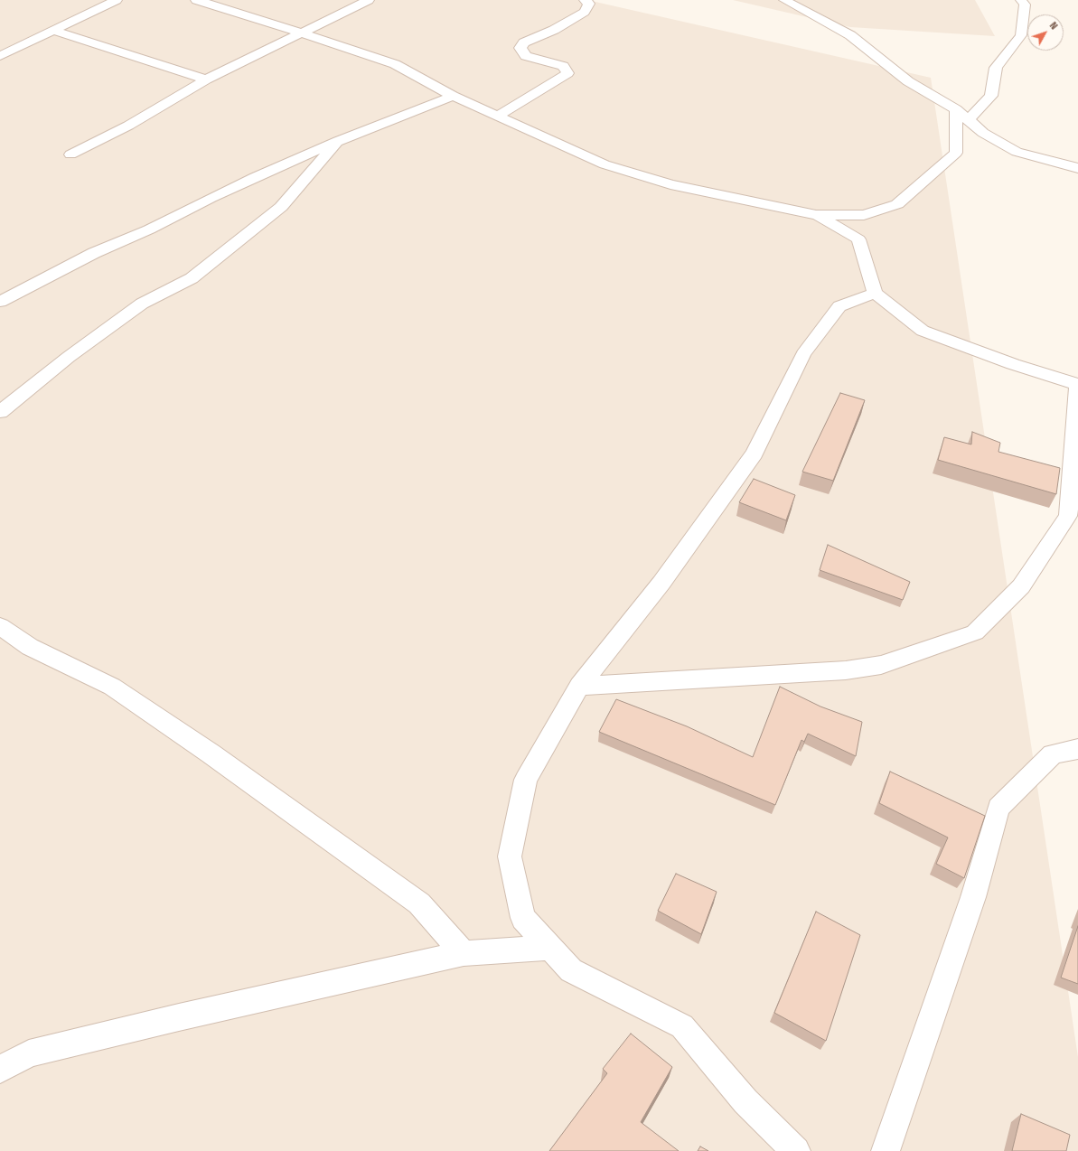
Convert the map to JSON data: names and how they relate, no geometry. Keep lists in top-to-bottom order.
{
  "north": "top right"
}
